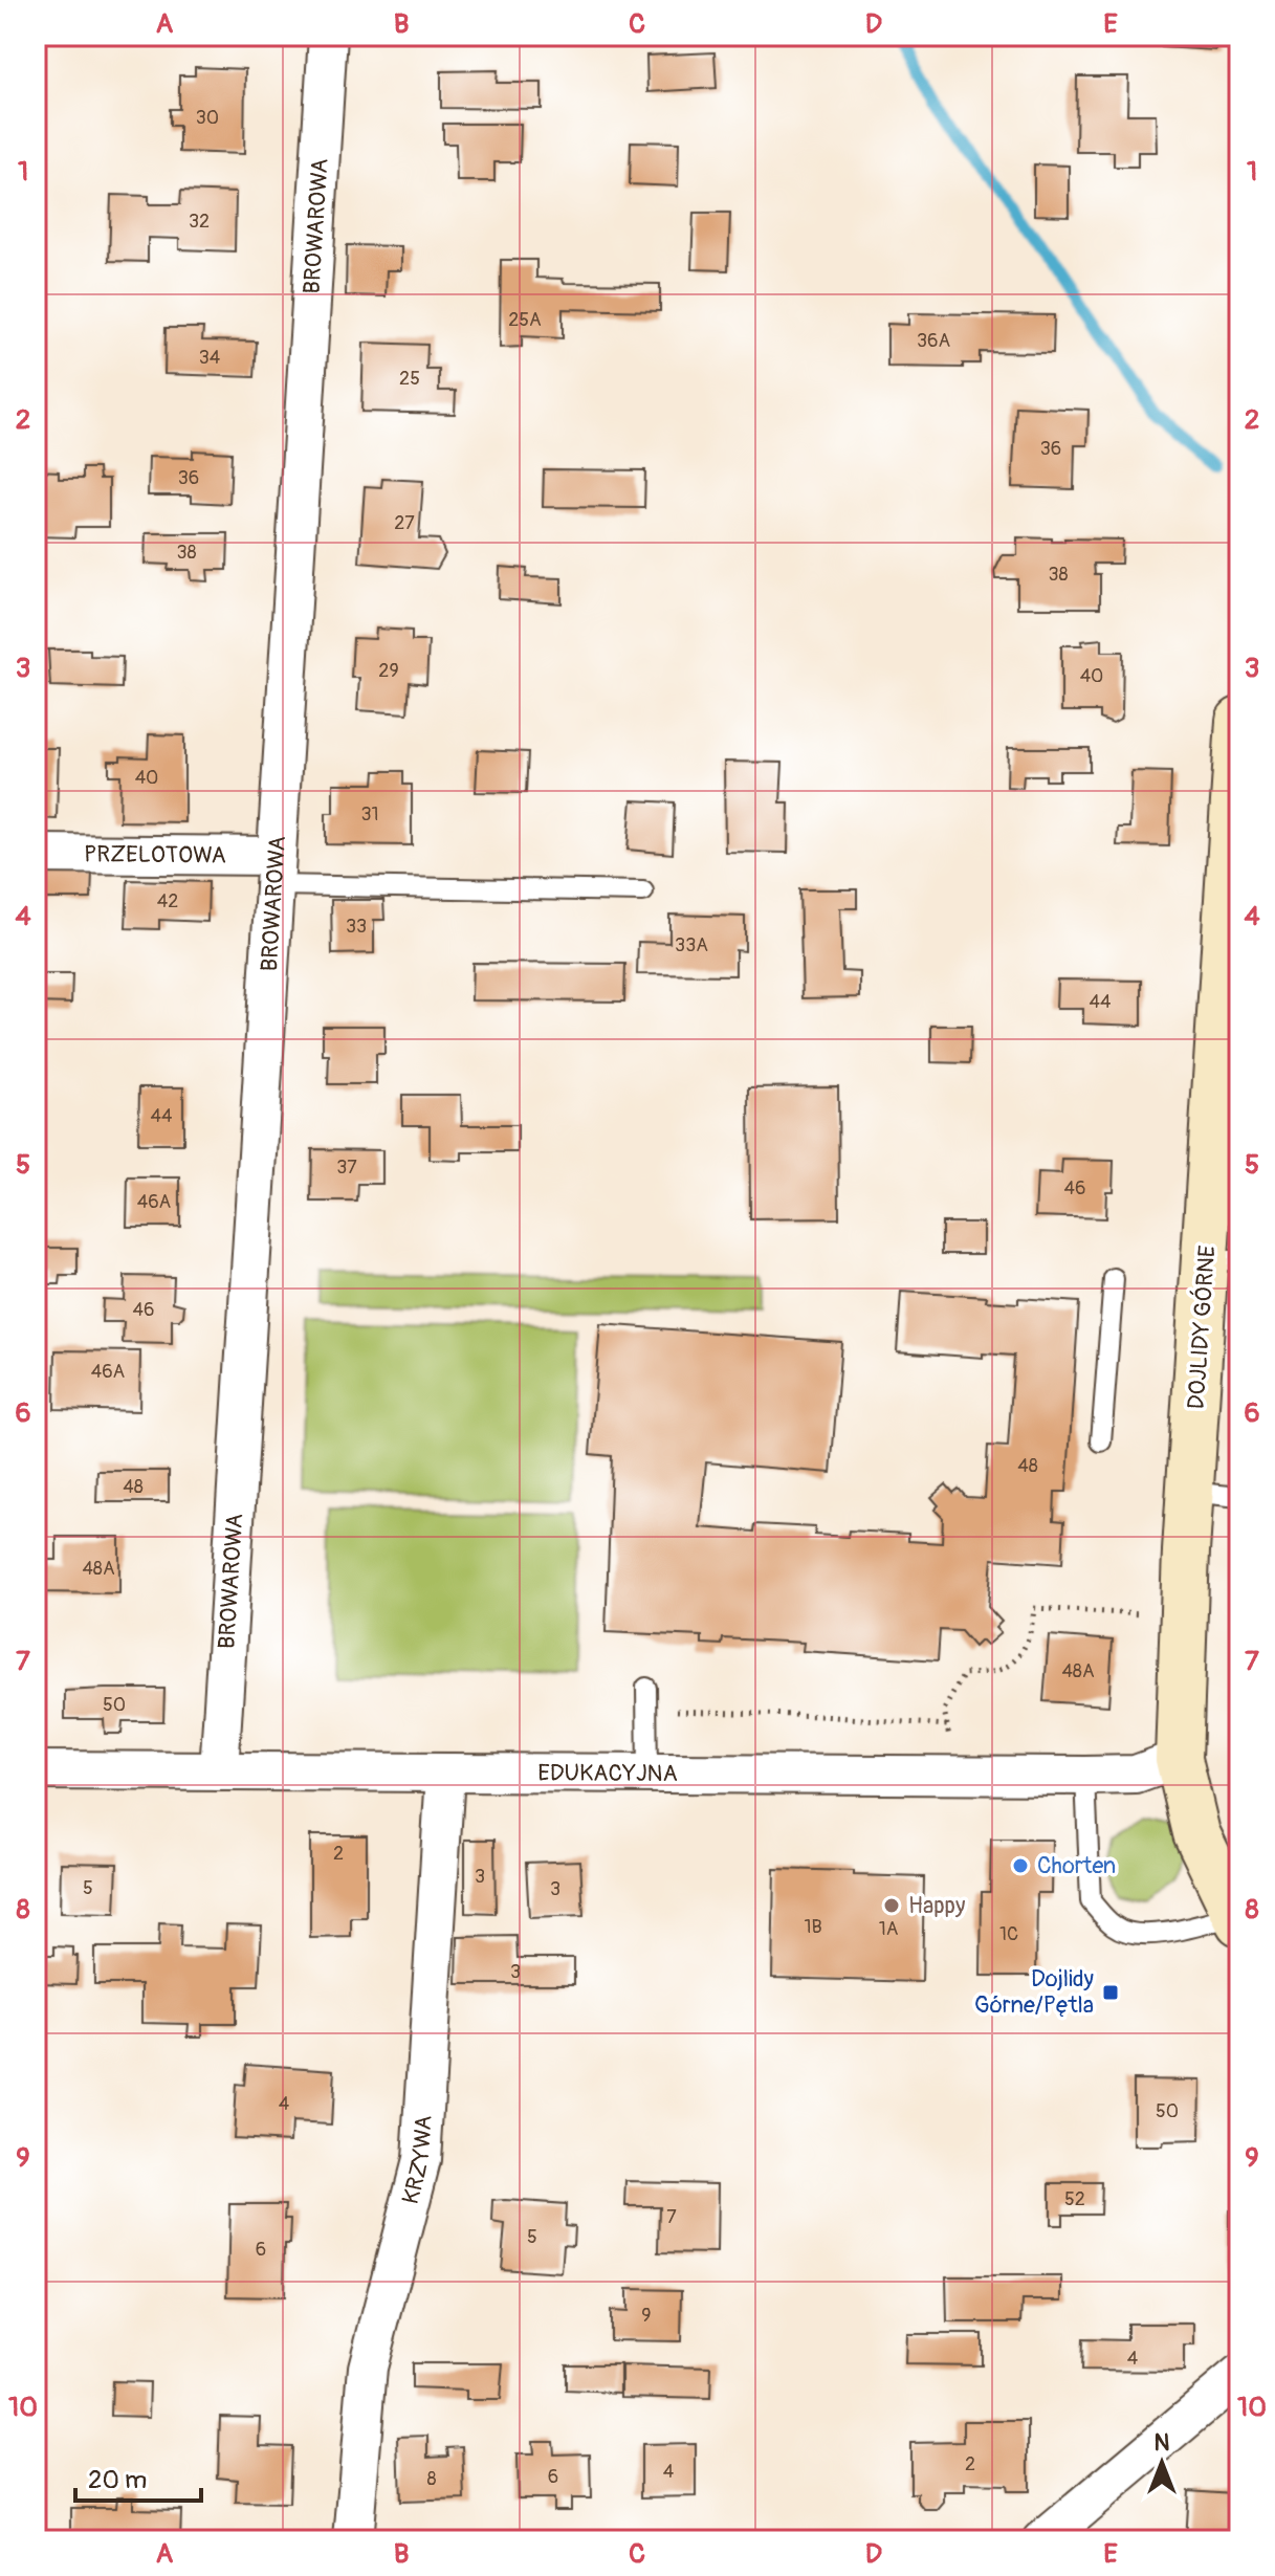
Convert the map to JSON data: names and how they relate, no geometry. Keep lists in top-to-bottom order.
{
  "streets": {
    "street": [
      "BROWAROWA",
      "PRZELOTOWA",
      "DOJLIDY GÓRNE",
      "EDUKACYJNA",
      "KRZYWA"
    ]
  },
  "crossings": [
    ["BROWAROWA", "PRZELOTOWA"],
    ["BROWAROWA", "EDUKACYJNA"],
    ["DOJLIDY GÓRNE", "EDUKACYJNA"],
    ["EDUKACYJNA", "KRZYWA"]
  ],
  "places": {
    "other": ["Chorten", "Happy"],
    "transit": ["Dojlidy Górne/Pętla"]
  },
  "house_numbers": [
    "30",
    "32",
    "25A",
    "36A",
    "34",
    "25",
    "36",
    "36",
    "27",
    "38",
    "38",
    "29",
    "40",
    "40",
    "31",
    "42",
    "33",
    "33A",
    "44",
    "44",
    "37",
    "46",
    "46A",
    "46",
    "46A",
    "48",
    "48",
    "48A",
    "48A",
    "50",
    "2",
    "3",
    "5",
    "3",
    "1B",
    "1A",
    "1C",
    "3",
    "4",
    "50",
    "52",
    "7",
    "5",
    "6",
    "9",
    "4",
    "2",
    "4",
    "6",
    "8"
  ],
  "scale_bar": "20 m",
  "north": "top",
  "grid": {
    "columns": [
      "A",
      "B",
      "C",
      "D",
      "E"
    ],
    "rows": [
      "1",
      "2",
      "3",
      "4",
      "5",
      "6",
      "7",
      "8",
      "9",
      "10"
    ]
  }
}
